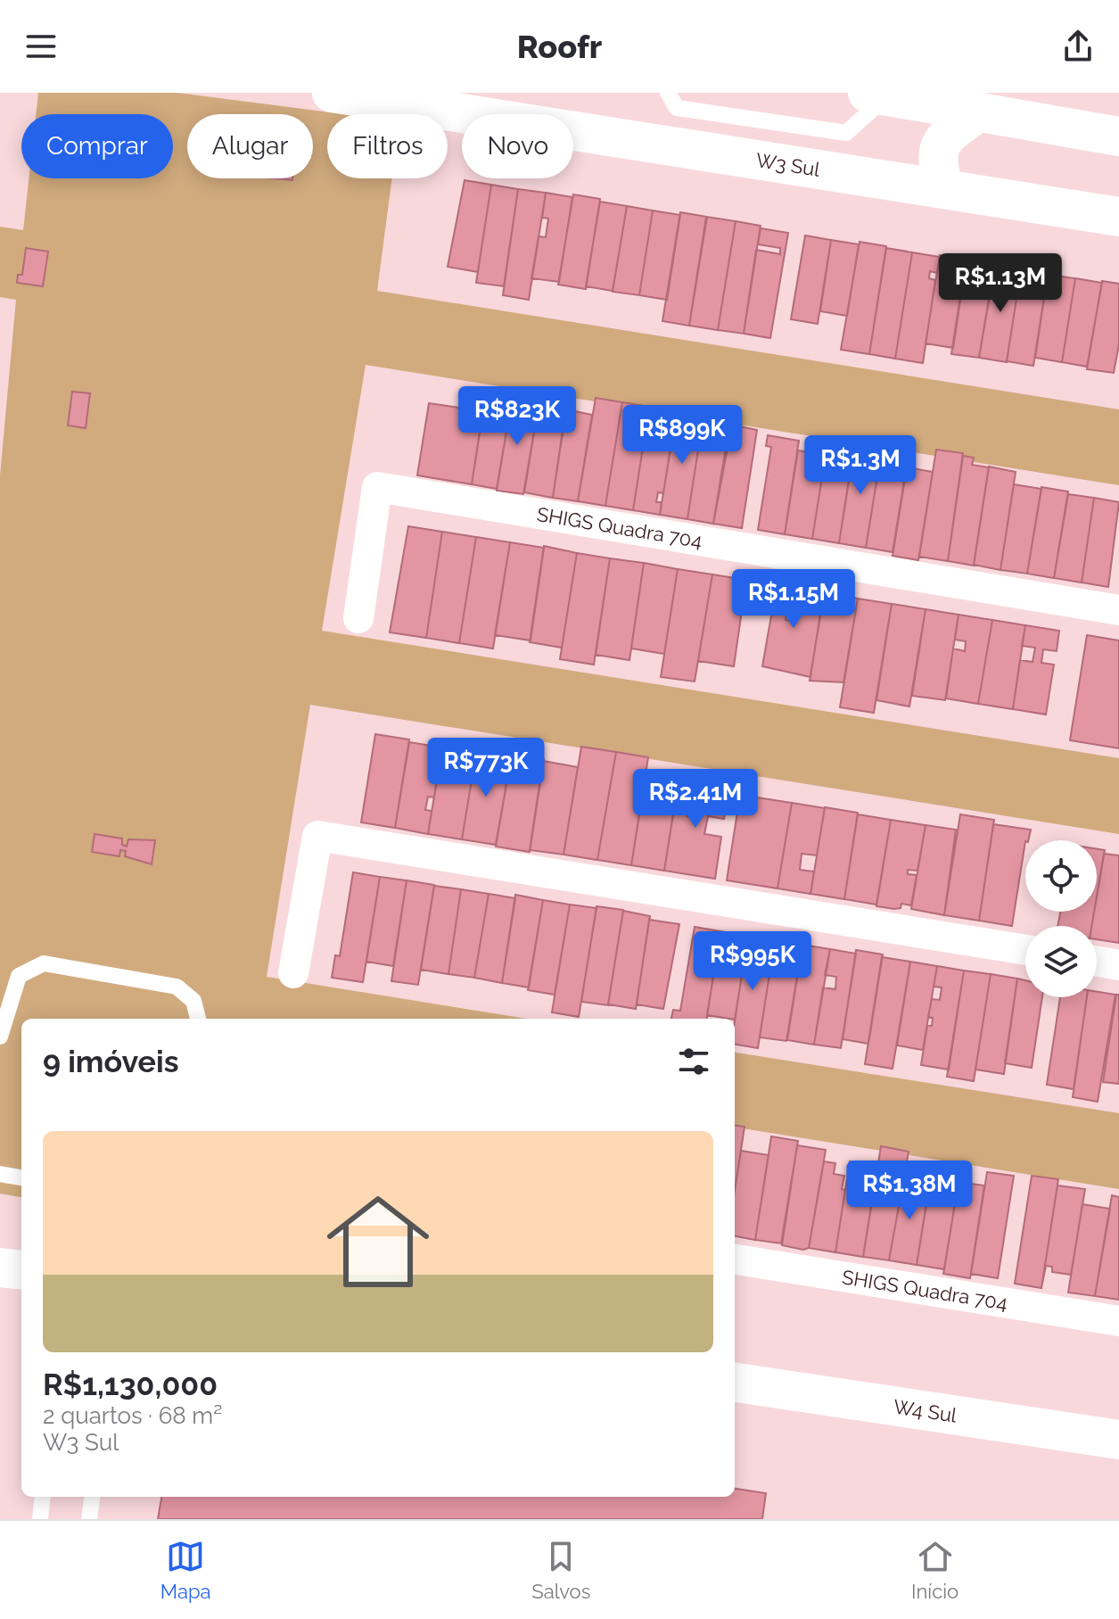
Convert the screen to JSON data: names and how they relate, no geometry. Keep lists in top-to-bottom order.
{
  "streets": {
    "main road": ["W3 Sul", "W4 Sul"],
    "street": ["SHIGS Quadra 704"]
  },
  "page": {
    "header": "Roofr",
    "chip": [
      "Comprar",
      "Alugar",
      "Filtros",
      "Novo"
    ],
    "price": [
      "R$1.13M",
      "R$823K",
      "R$899K",
      "R$1.3M",
      "R$1.15M",
      "R$773K",
      "R$2.41M",
      "R$995K",
      "R$1.38M"
    ],
    "heading": "9 imóveis",
    "list": [
      {
        "name": "R$1,130,000",
        "note": "2 quartos · 68 m² · W3 Sul"
      }
    ],
    "tabs": ["Mapa", "Salvos", "Início"]
  }
}
